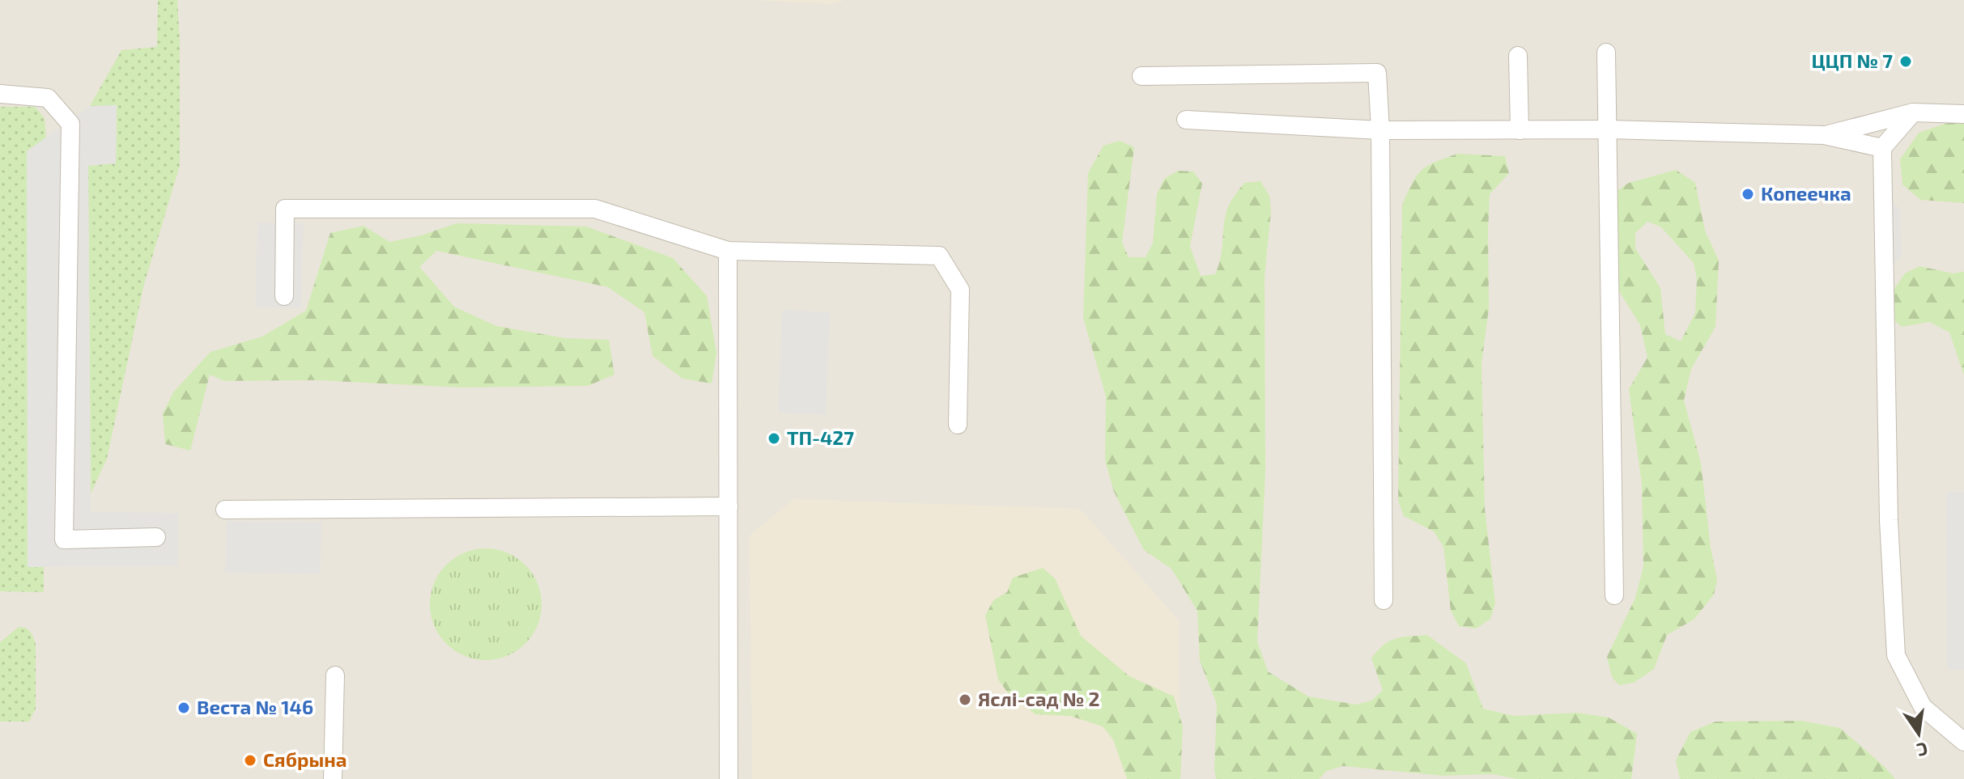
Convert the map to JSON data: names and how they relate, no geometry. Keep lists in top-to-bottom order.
{
  "places": [
    "ЦЦП № 7",
    "Копеечка",
    "ТП-427",
    "Яслі-сад № 2",
    "Веста № 146",
    "Сябрына"
  ],
  "north": "bottom"
}
